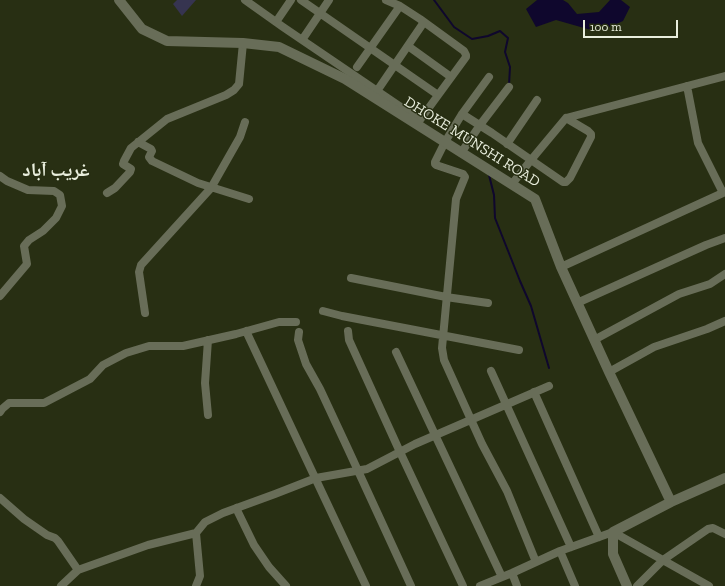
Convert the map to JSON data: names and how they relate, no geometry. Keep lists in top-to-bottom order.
{
  "streets": {
    "street": ["DHOKE MUNSHI ROAD"]
  },
  "districts": ["غریب آباد"],
  "scale_bar": "100 m"
}
